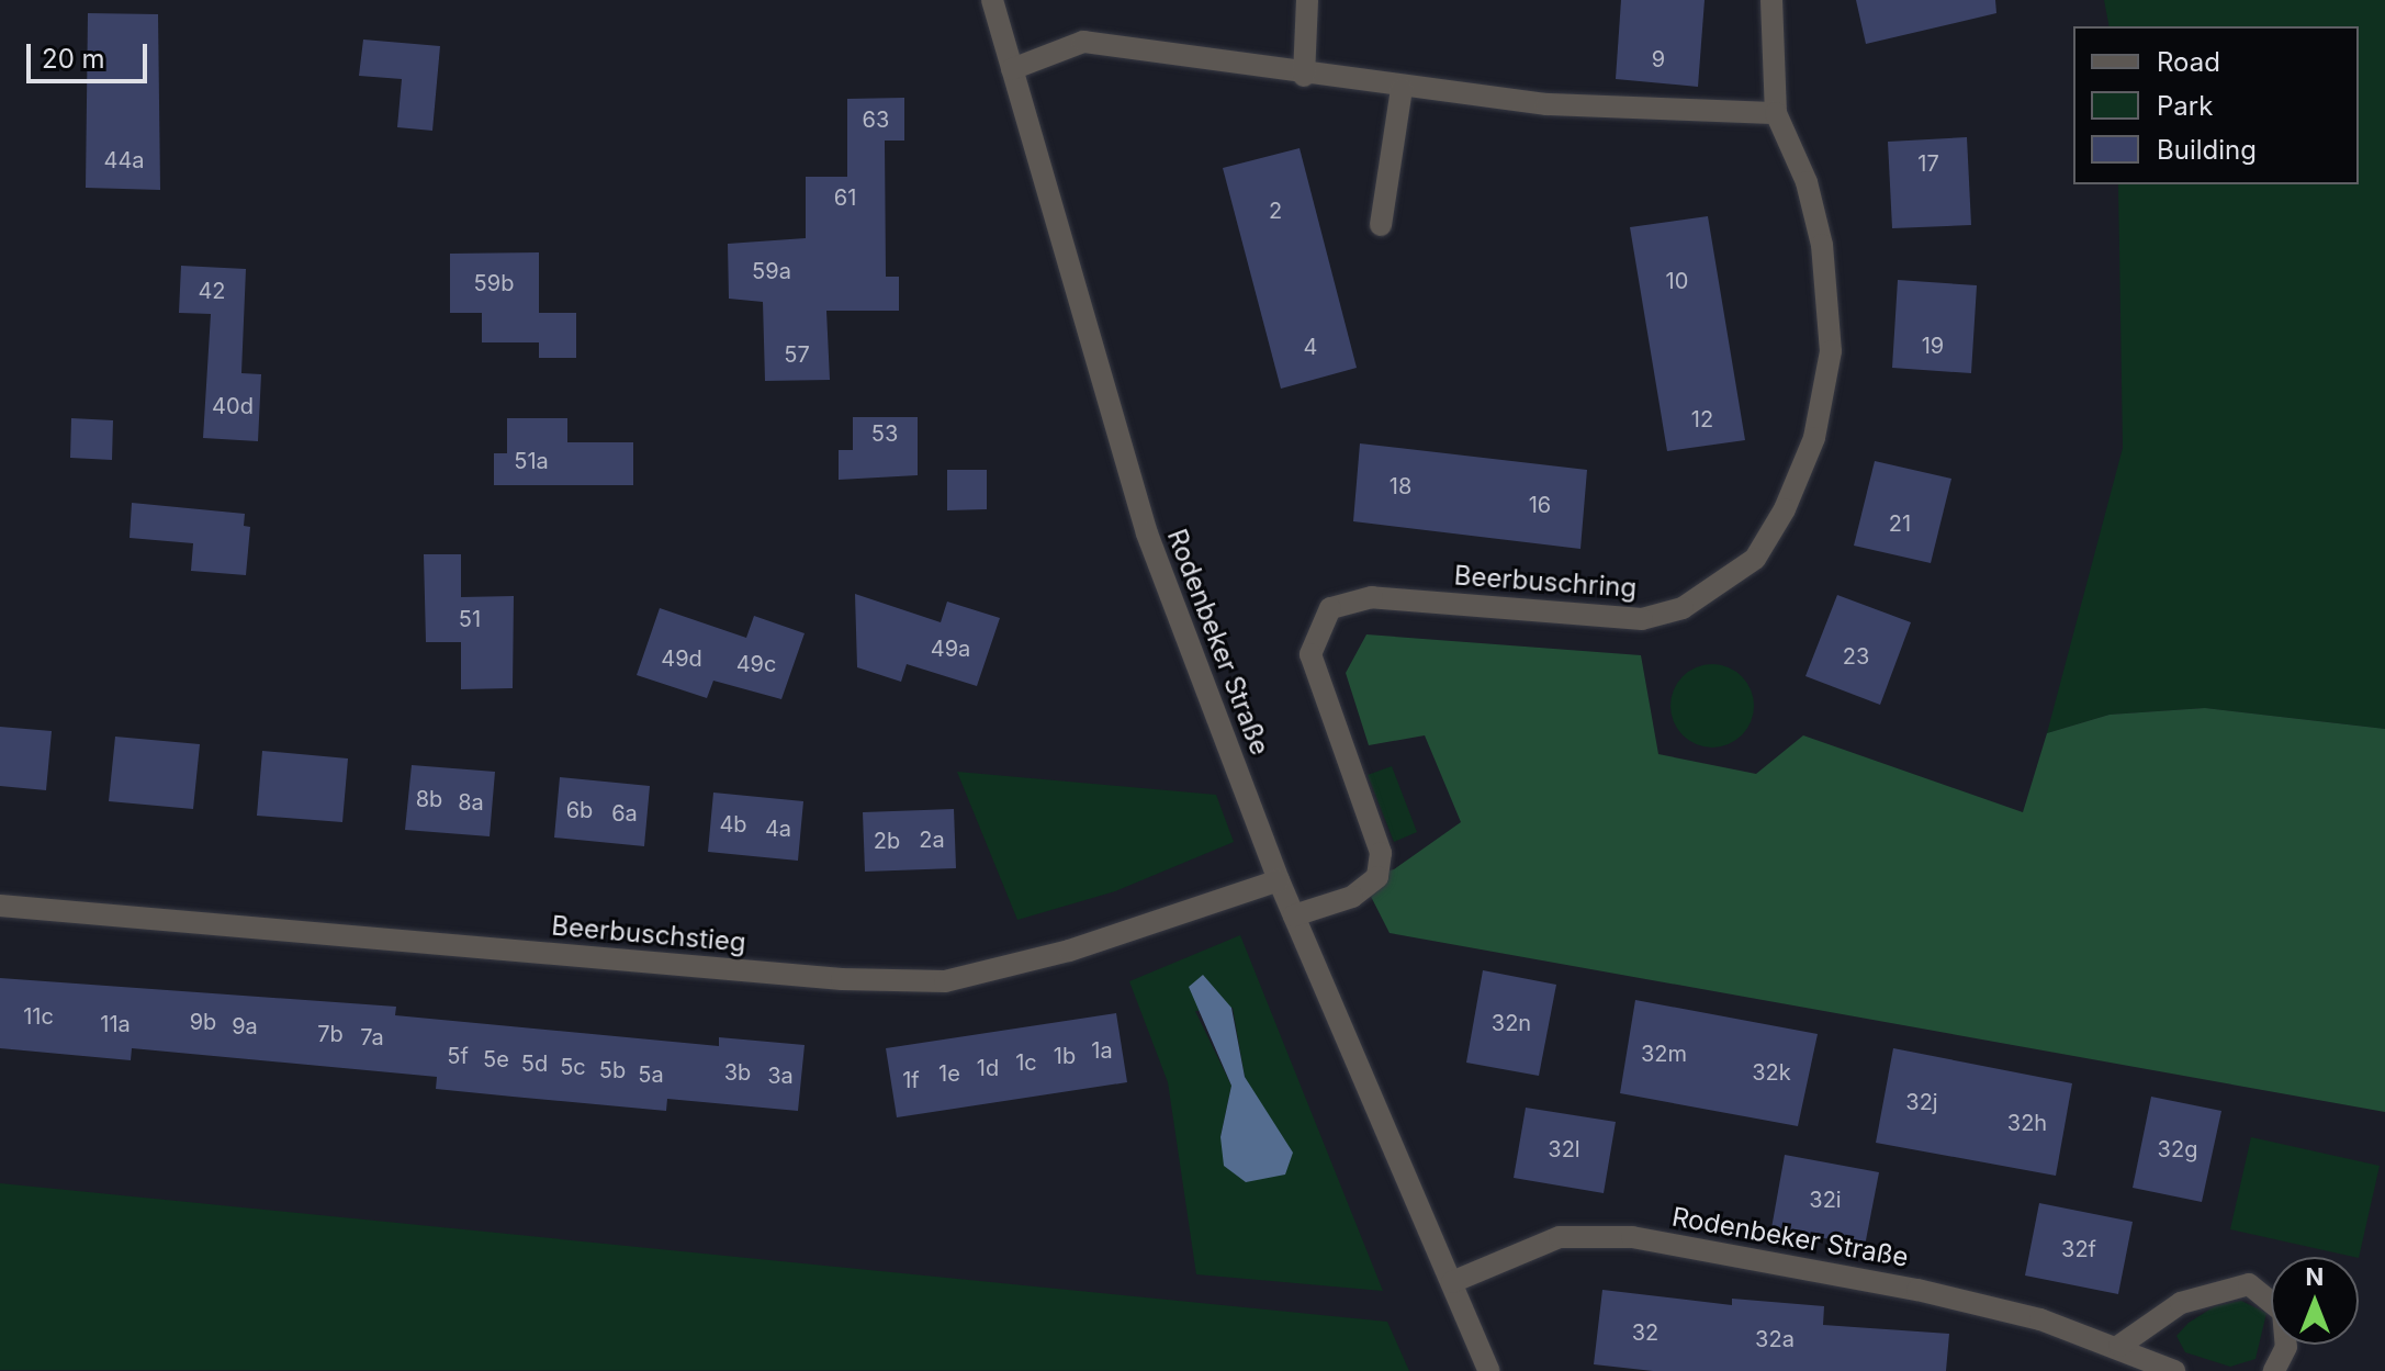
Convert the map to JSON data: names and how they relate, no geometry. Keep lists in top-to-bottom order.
{
  "streets": {
    "street": ["Beerbuschring", "Rodenbeker Straße", "Beerbuschstieg"]
  },
  "crossings": [
    ["Beerbuschring", "Rodenbeker Straße"],
    ["Rodenbeker Straße", "Beerbuschstieg"]
  ],
  "house_numbers": [
    "9",
    "63",
    "44a",
    "17",
    "61",
    "2",
    "59a",
    "10",
    "59b",
    "42",
    "19",
    "4",
    "57",
    "40d",
    "12",
    "53",
    "51a",
    "18",
    "16",
    "21",
    "51",
    "49a",
    "23",
    "49d",
    "49c",
    "8b",
    "8a",
    "6b",
    "6a",
    "4b",
    "4a",
    "2a",
    "2b",
    "11c",
    "9b",
    "32n",
    "11a",
    "9a",
    "7b",
    "7a",
    "1a",
    "32m",
    "5f",
    "1b",
    "5e",
    "1c",
    "5d",
    "5c",
    "1d",
    "5b",
    "3b",
    "32k",
    "1e",
    "5a",
    "3a",
    "1f",
    "32j",
    "32h",
    "32l",
    "32g",
    "32i",
    "32f",
    "32",
    "32a"
  ],
  "legend": ["Road", "Park", "Building"],
  "scale_bar": "20 m",
  "north": "top"
}
